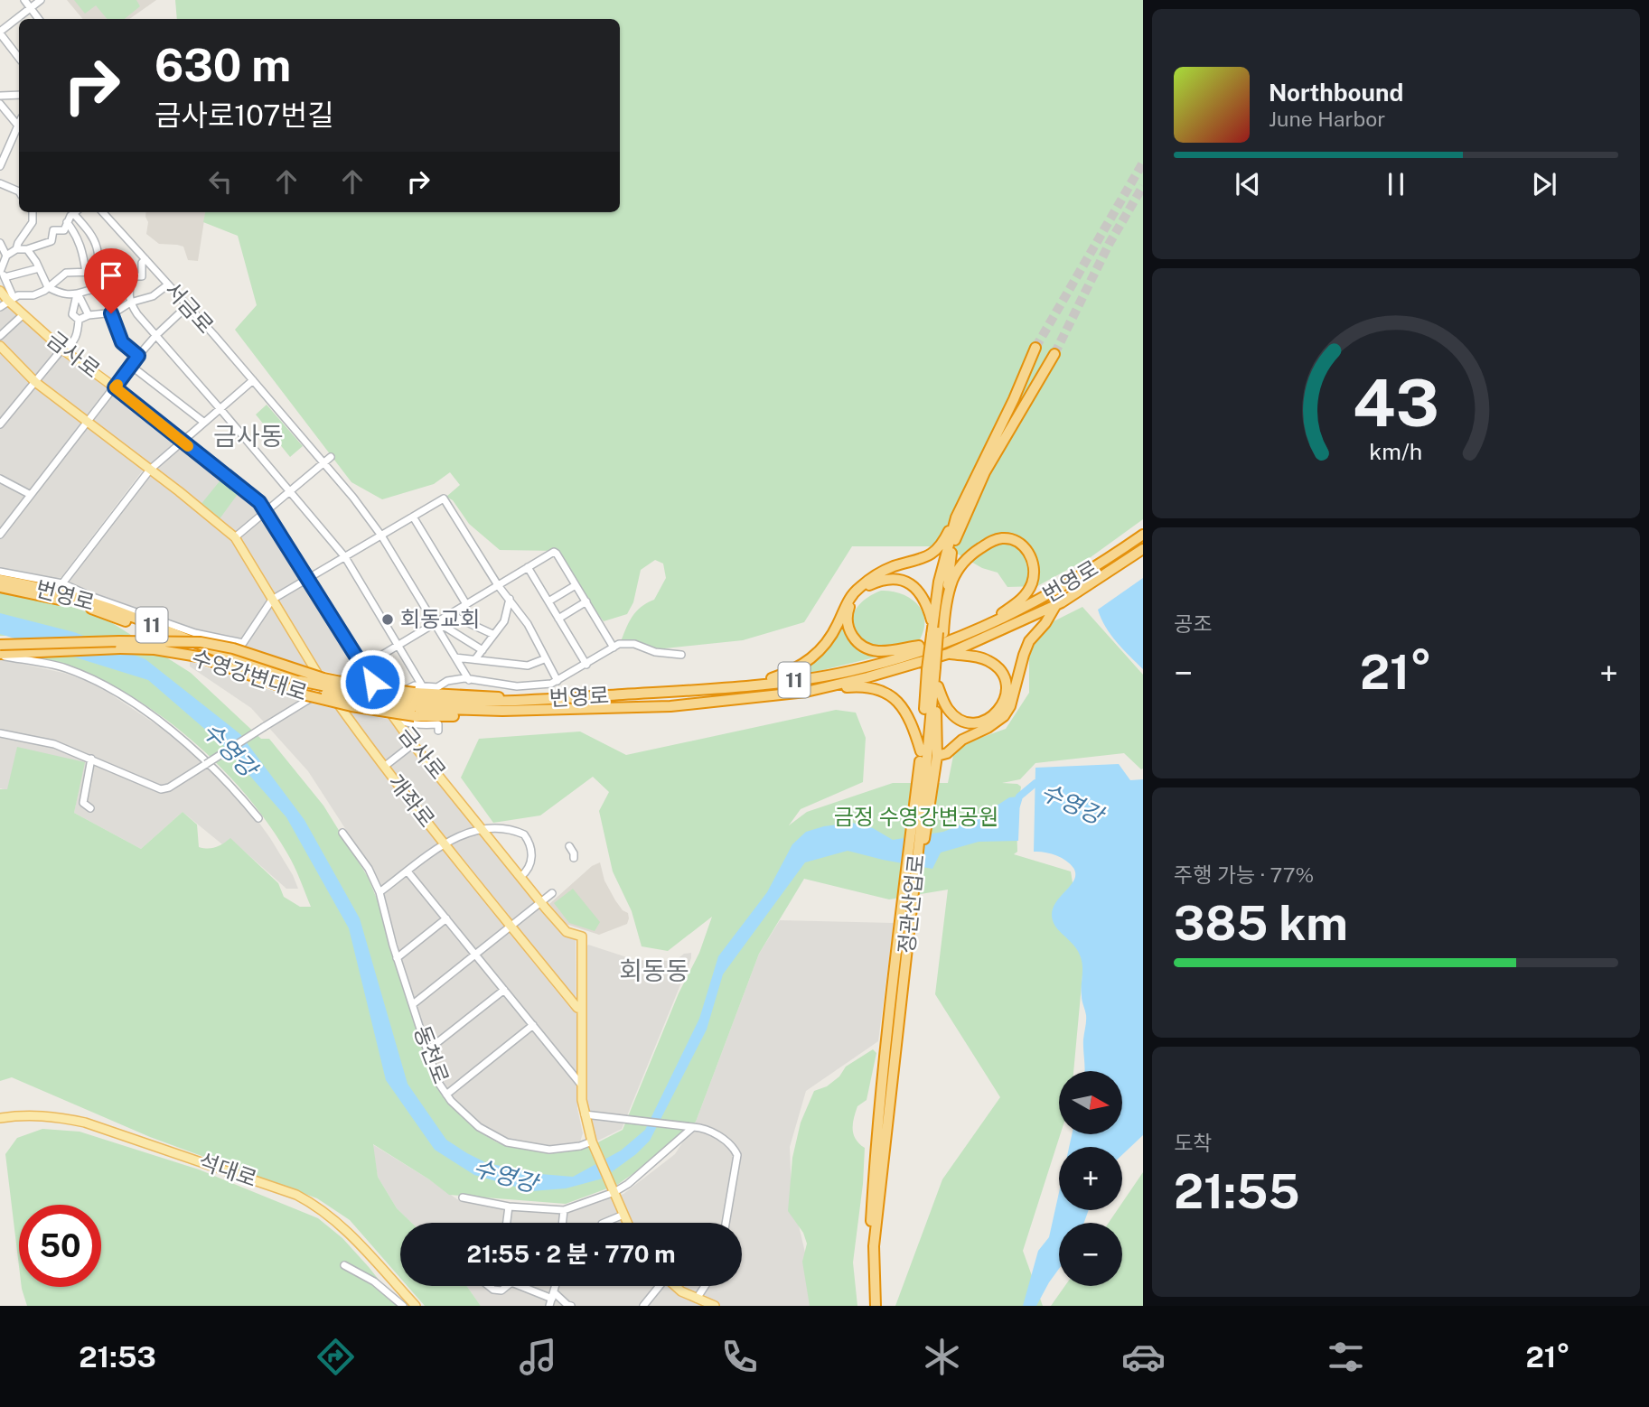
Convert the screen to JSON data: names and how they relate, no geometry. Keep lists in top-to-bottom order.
{
  "streets": {
    "highway": [
      "번영로",
      "11",
      "수영강변대로",
      "정관산업로"
    ],
    "main road": ["금사로", "개좌로", "석대로"],
    "street": ["서금로", "동천로"]
  },
  "crossings": [
    ["금사로", "개좌로"],
    ["번영로", "수영강변대로"]
  ],
  "districts": ["금사동", "회동동"],
  "water": ["수영강"],
  "parks": ["금정 수영강변공원"],
  "places": ["회동교회"],
  "north": "right",
  "page": {
    "turn": ["630 m", "금사로107번길"],
    "song": ["Northbound", "June Harbor"],
    "tile": [
      "공조",
      ["주행 가능 · 77%", "385 km"],
      ["도착", "21:55"]
    ],
    "heat": ["−", "21°", "+"],
    "map_buttons": ["+", "−"],
    "limit": "50",
    "trip": "21:55 · 2 분 · 770 m",
    "tabs": ["21:53", "21°"],
    "gauge": ["43", "km/h"]
  }
}
